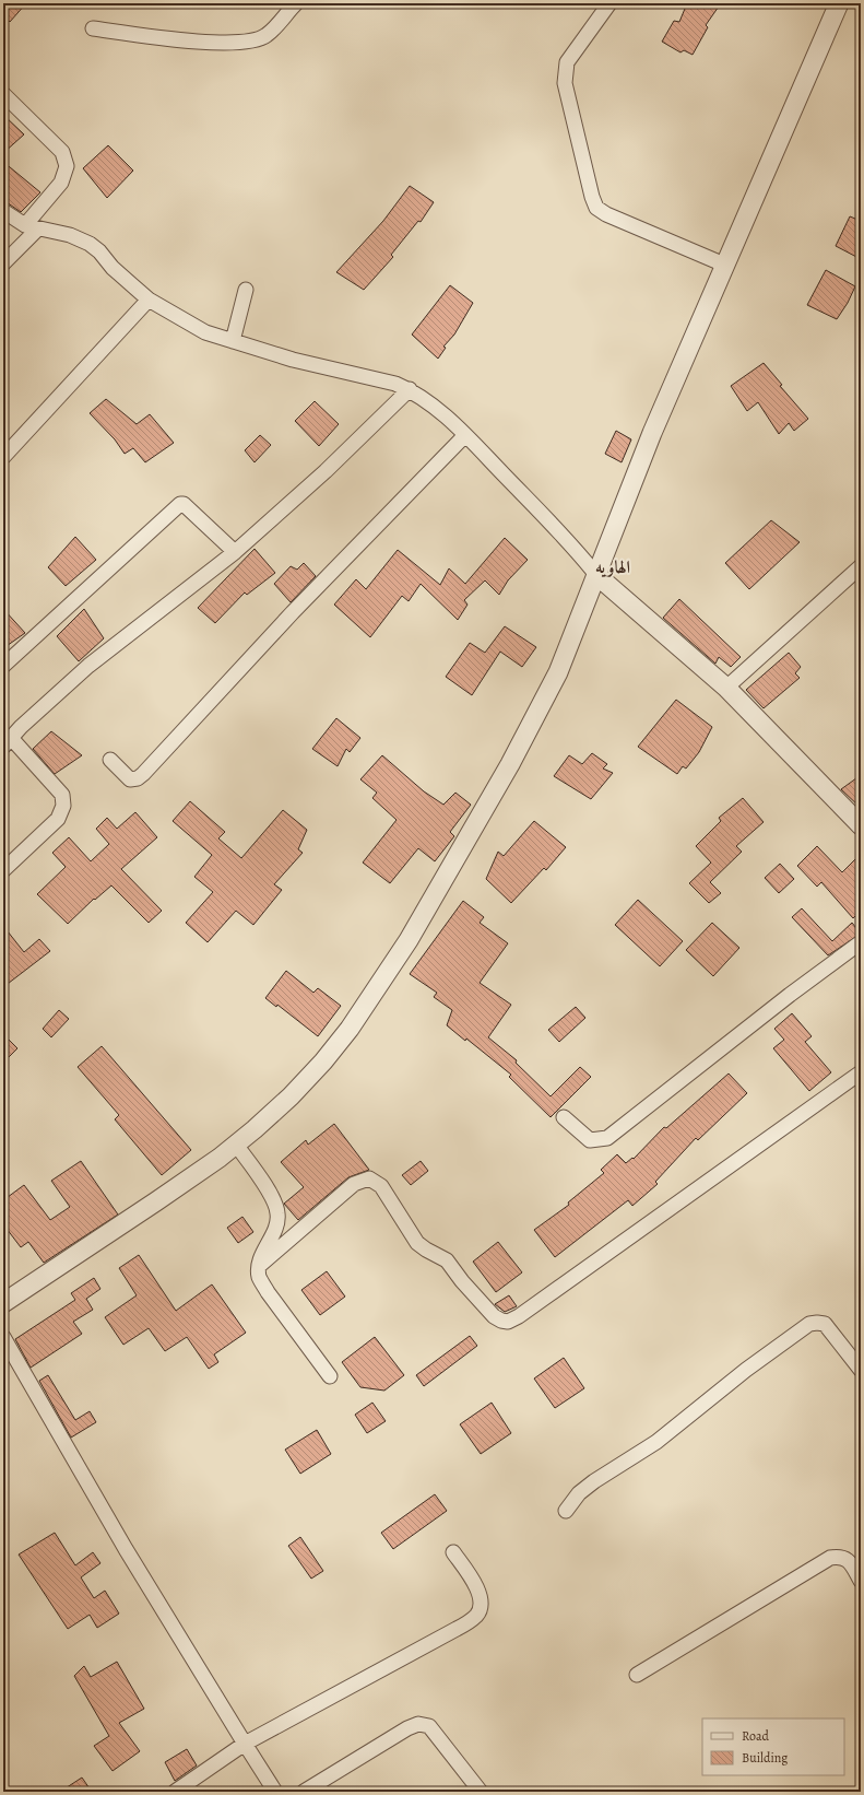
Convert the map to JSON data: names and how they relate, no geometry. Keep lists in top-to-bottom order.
{
  "districts": ["الهاويه"],
  "legend": ["Road", "Building"]
}
